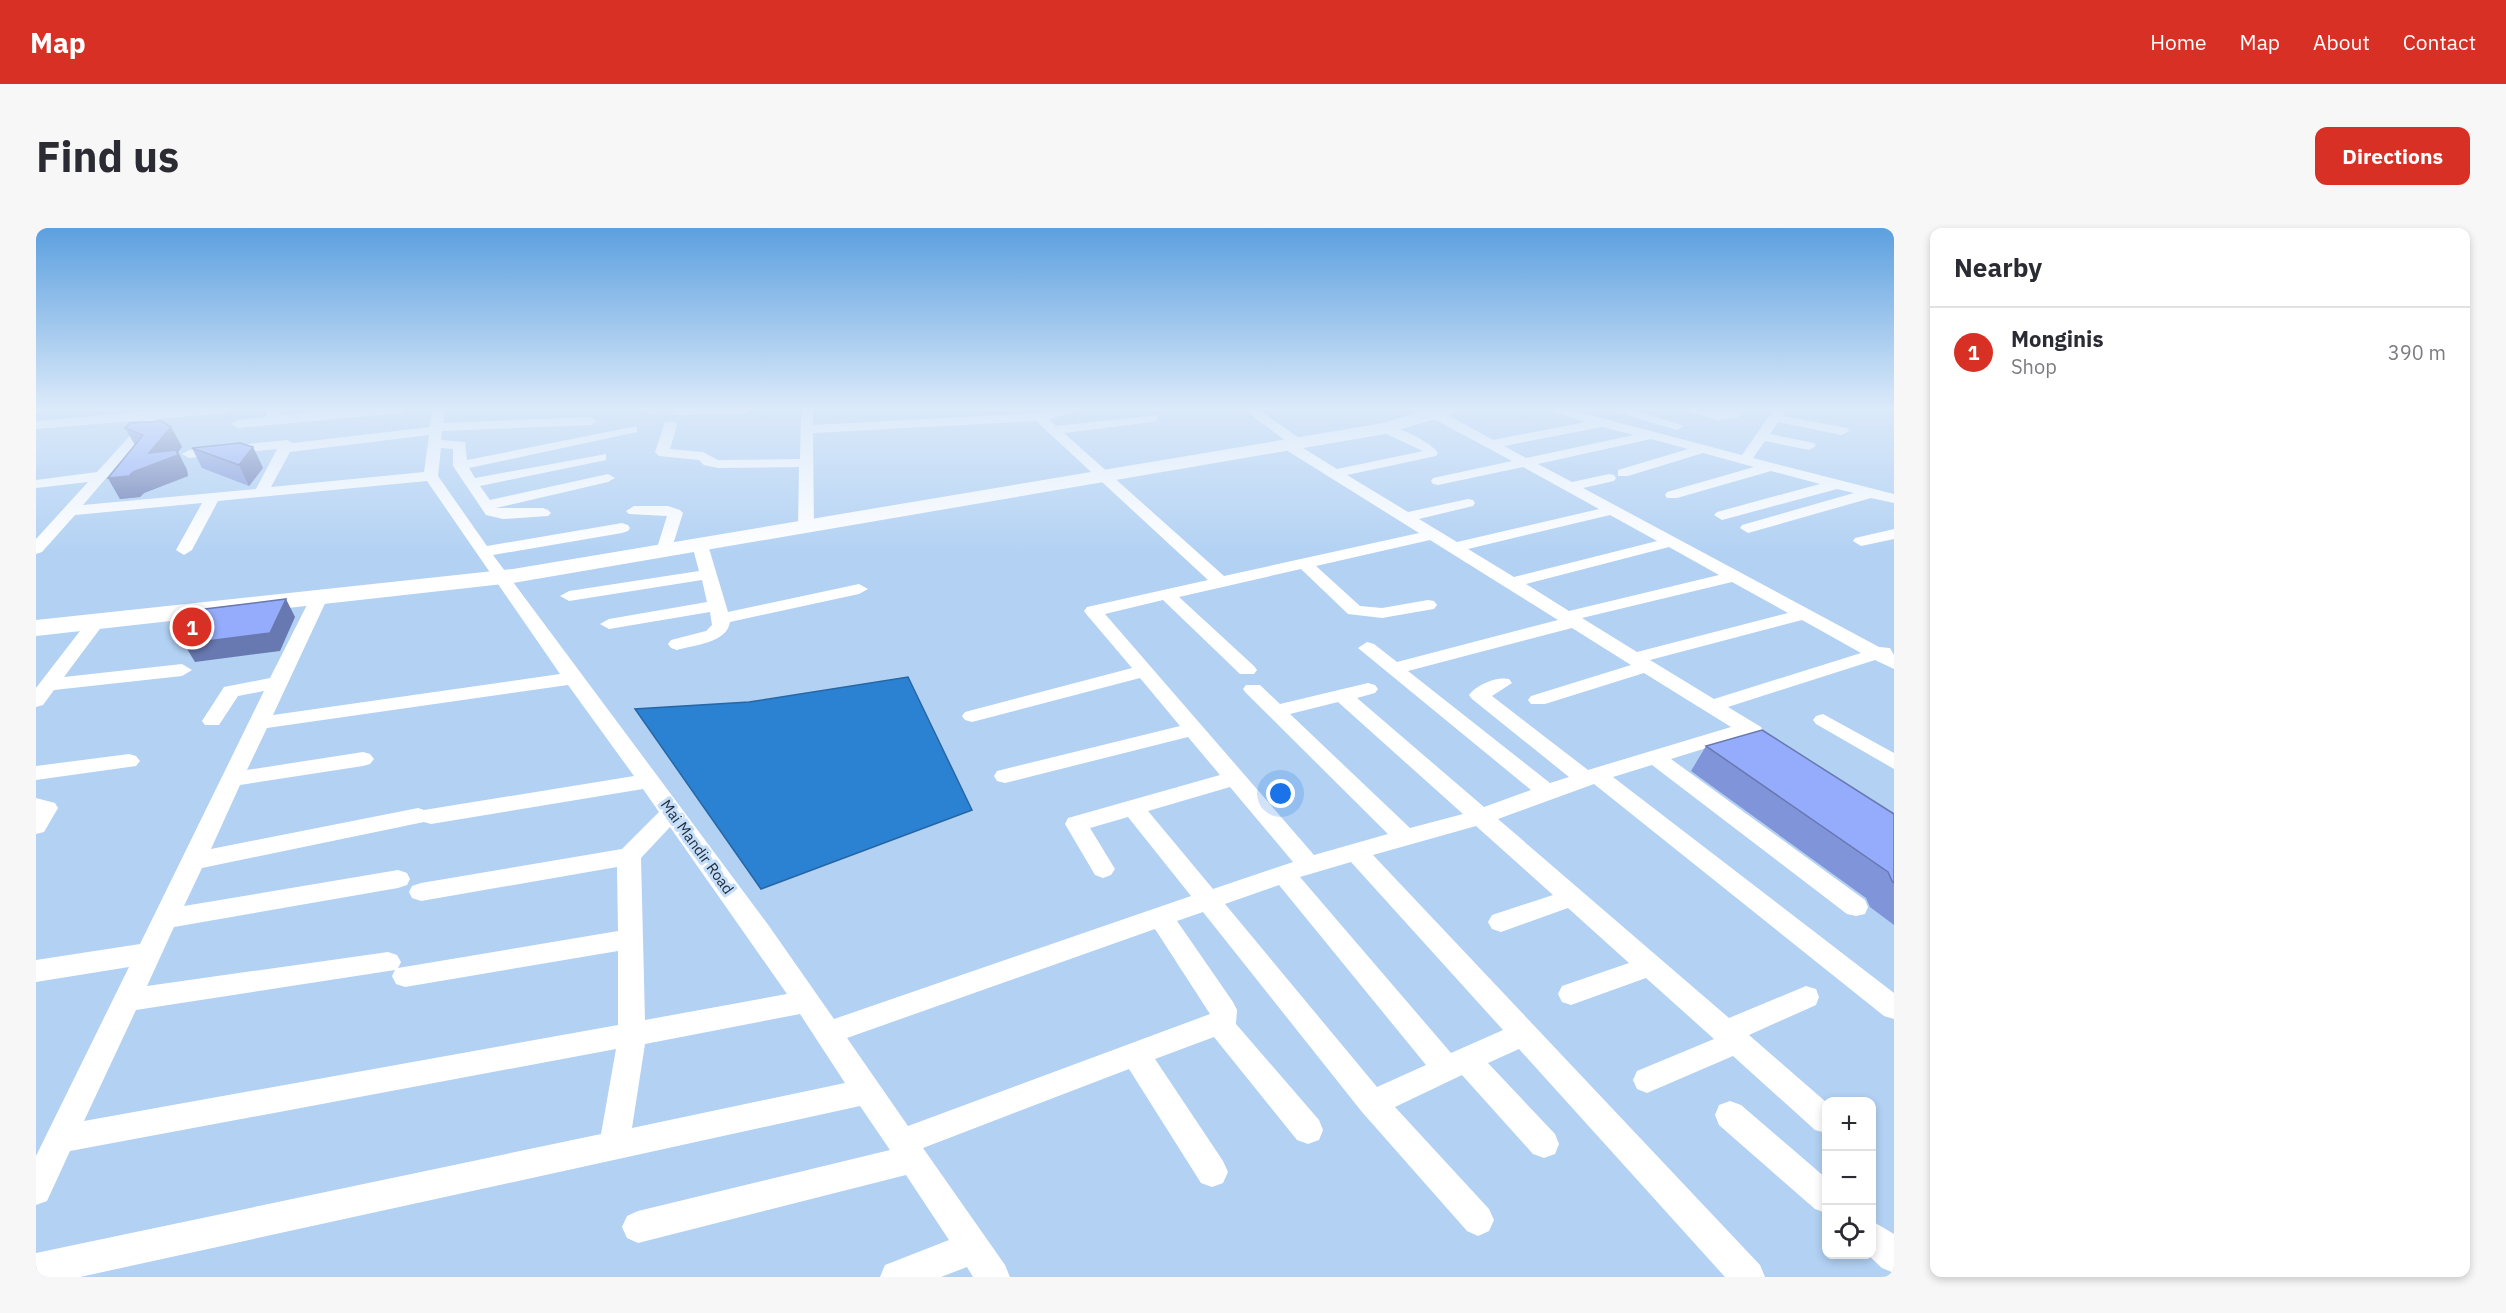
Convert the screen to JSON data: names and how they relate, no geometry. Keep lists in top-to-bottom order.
{
  "streets": {
    "street": ["Mai Mandir Road"]
  },
  "page": {
    "header": "Map",
    "nav": [
      "Home",
      "Map",
      "About",
      "Contact"
    ],
    "buttons": "Directions",
    "title": "Find us",
    "heading": "Nearby",
    "list": [
      {
        "mark": "1",
        "name": "Monginis",
        "note": "Shop",
        "value": "390 m"
      }
    ],
    "pins": "1",
    "map_buttons": ["+", "−"]
  }
}
